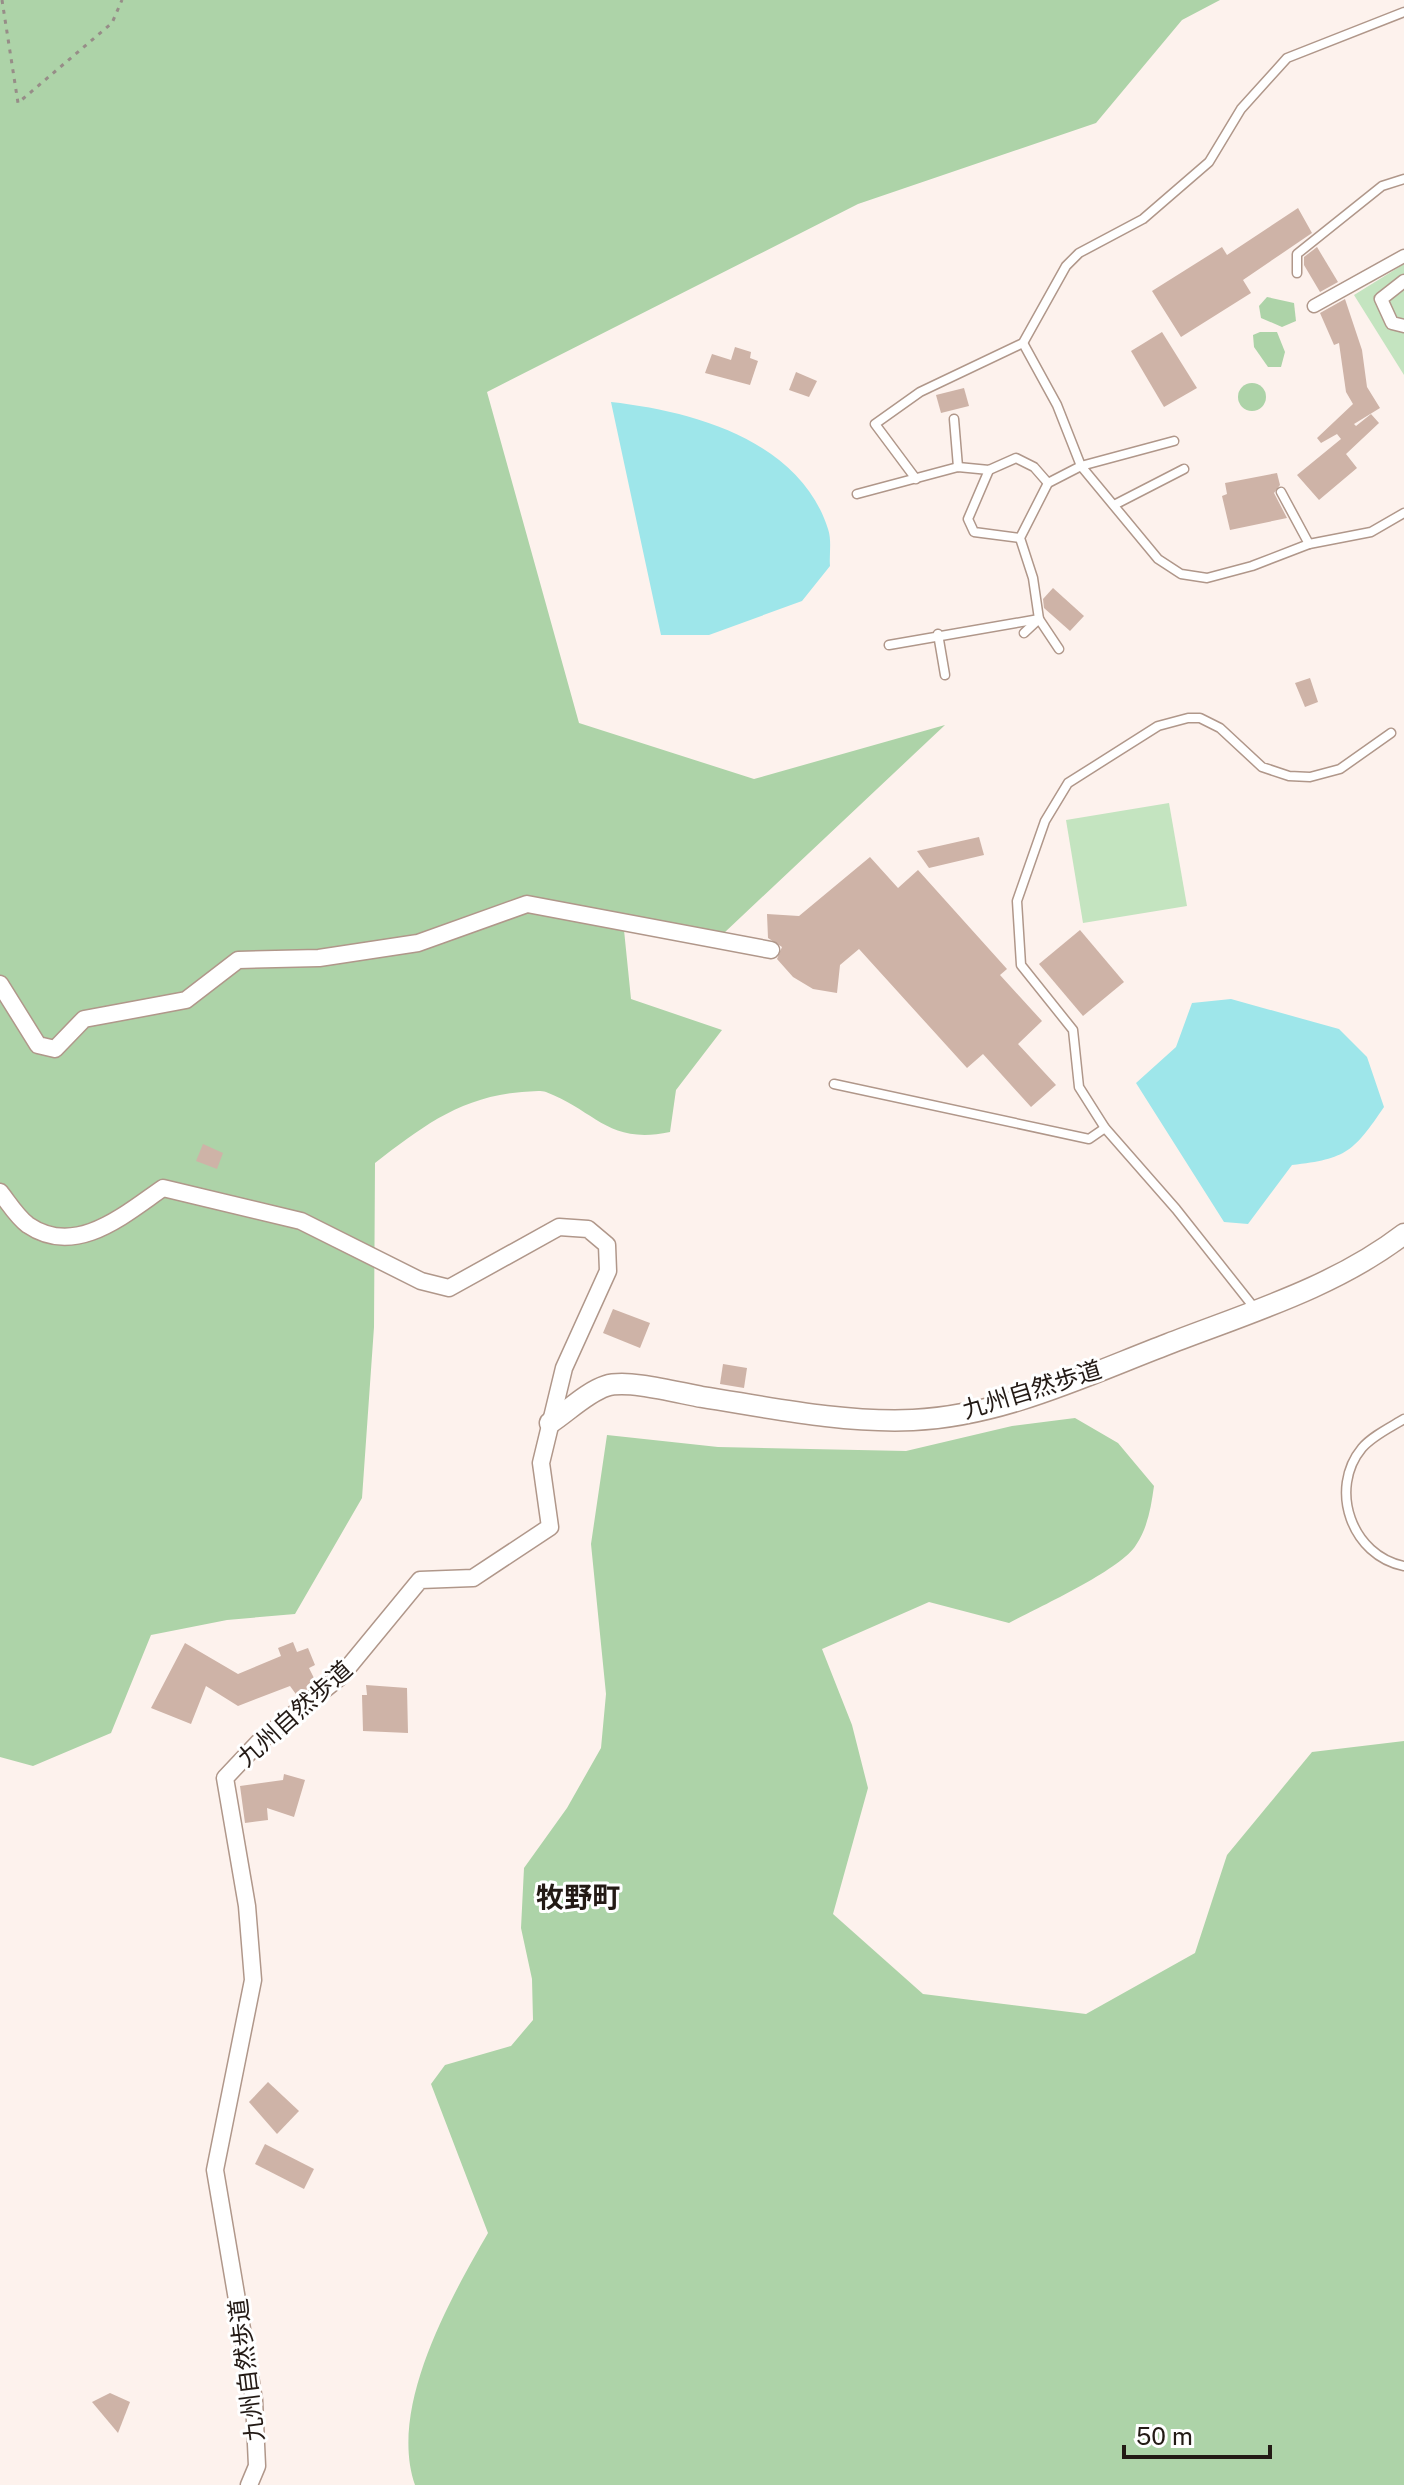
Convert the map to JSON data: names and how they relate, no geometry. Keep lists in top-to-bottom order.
{
  "streets": {
    "street": ["九州自然歩道"]
  },
  "districts": ["牧野町"],
  "scale_bar": "50 m"
}
